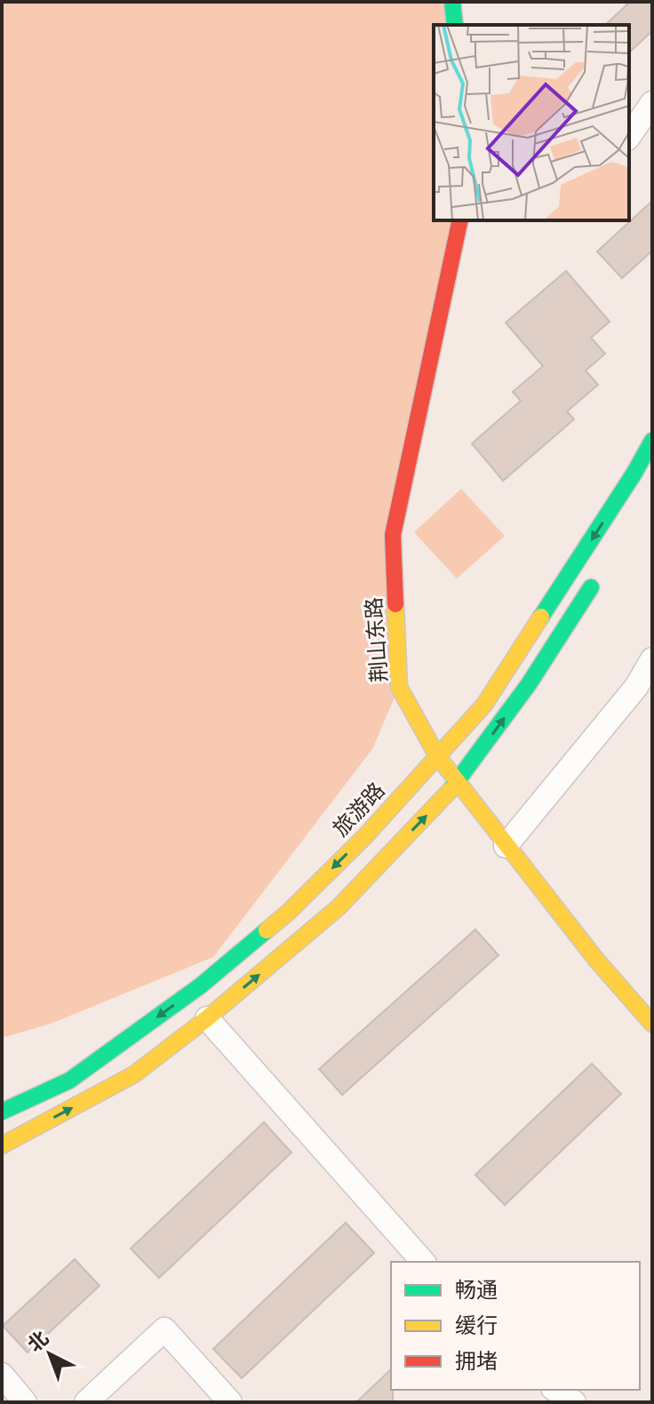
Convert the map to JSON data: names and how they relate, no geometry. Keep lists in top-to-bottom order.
{
  "streets": {
    "main road": ["荆山东路", "旅游路"]
  },
  "crossings": [
    ["荆山东路", "旅游路"]
  ],
  "legend": ["畅通", "缓行", "拥堵"],
  "north": "top left"
}
